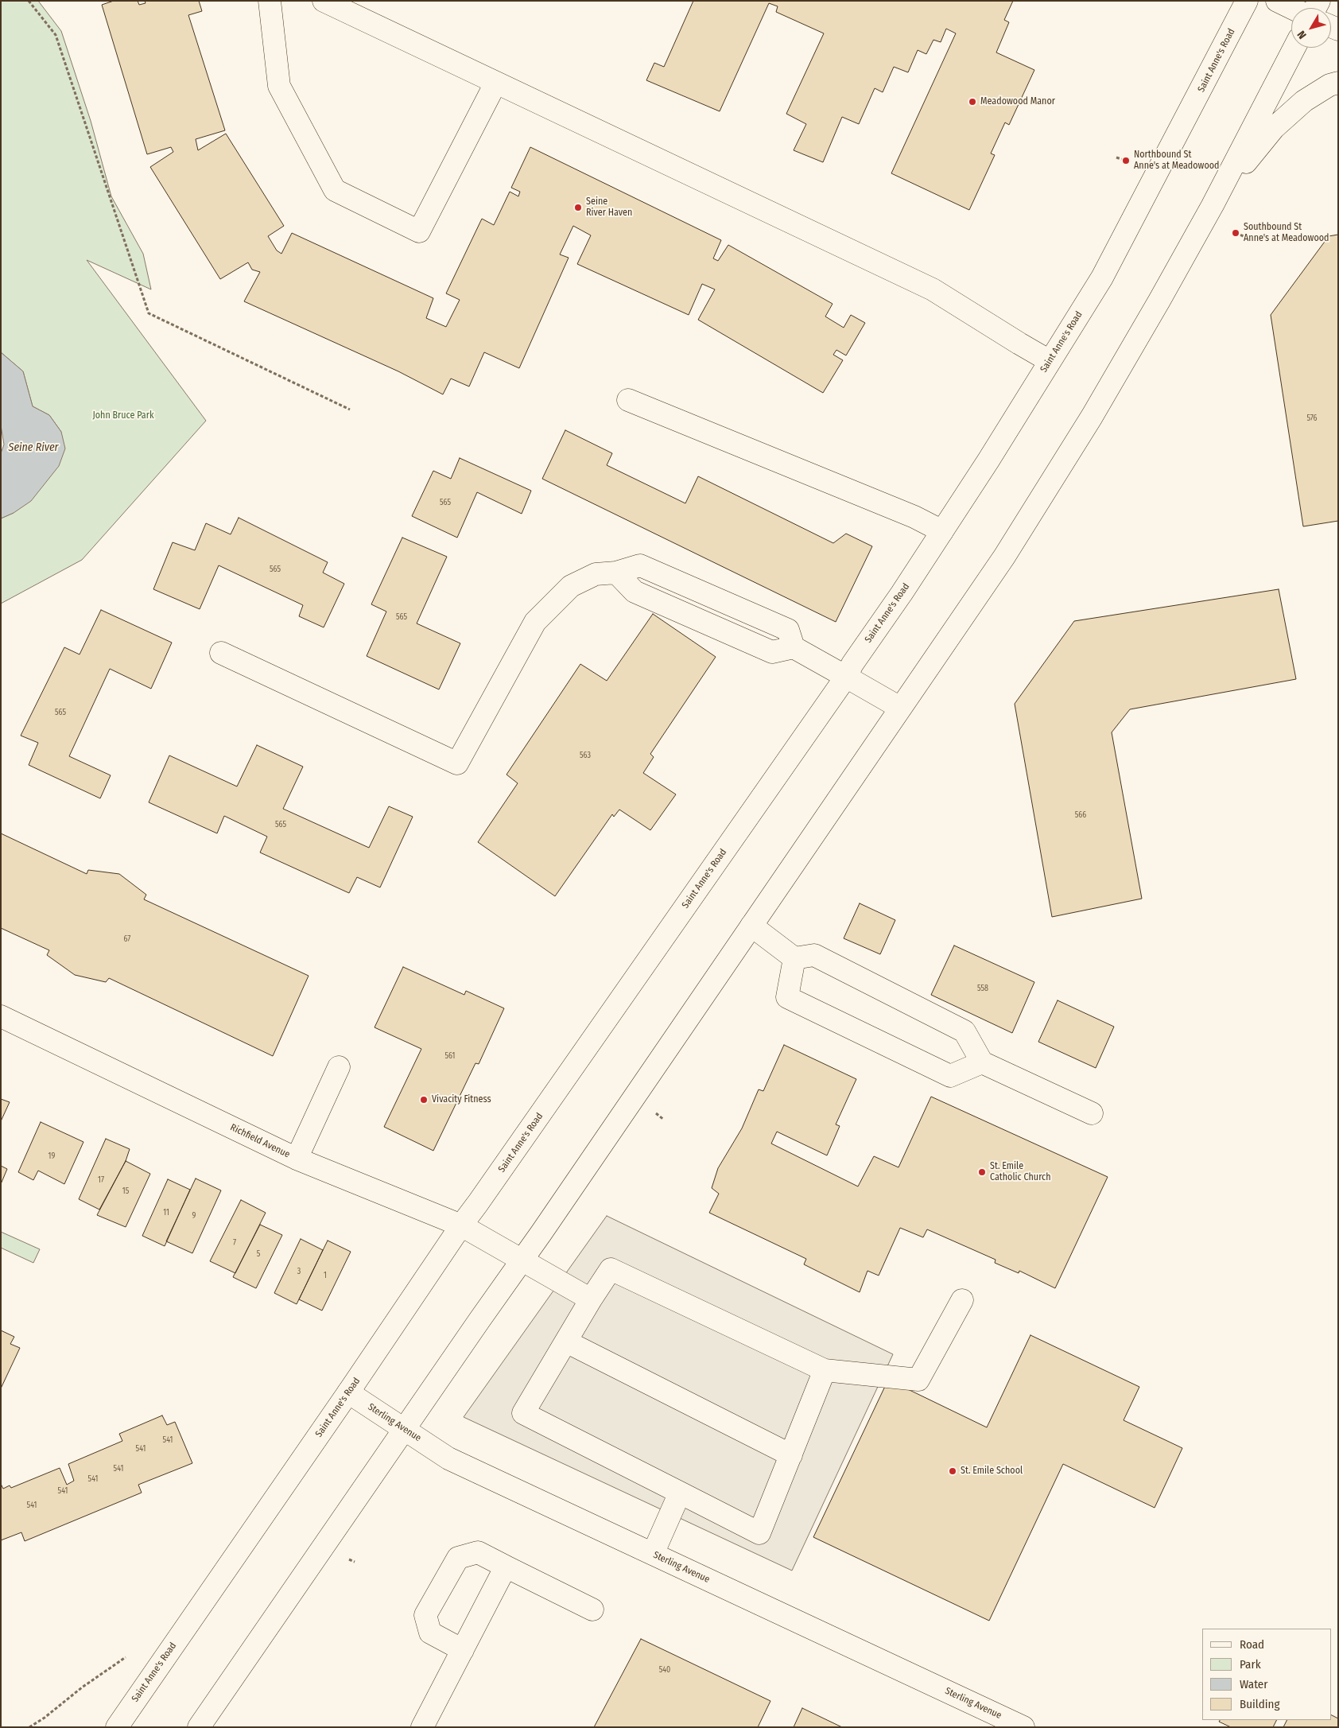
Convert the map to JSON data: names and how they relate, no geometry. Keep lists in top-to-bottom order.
{
  "streets": {
    "main road": ["Saint Anne's Road", "Richfield Avenue", "Sterling Avenue"]
  },
  "crossings": [
    ["Saint Anne's Road", "Richfield Avenue"],
    ["Saint Anne's Road", "Sterling Avenue"]
  ],
  "water": ["Seine River"],
  "parks": ["John Bruce Park"],
  "places": [
    "Meadowood Manor",
    "Northbound St Anne's at Meadowood",
    "Seine River Haven",
    "Southbound St Anne's at Meadowood",
    "Vivacity Fitness",
    "St. Emile Catholic Church",
    "St. Emile School"
  ],
  "house_numbers": [
    "576",
    "565",
    "565",
    "565",
    "565",
    "563",
    "566",
    "565",
    "67",
    "558",
    "561",
    "19",
    "17",
    "15",
    "11",
    "9",
    "7",
    "5",
    "3",
    "1",
    "541",
    "541",
    "541",
    "541",
    "541",
    "541",
    "540"
  ],
  "legend": [
    "Road",
    "Park",
    "Water",
    "Building"
  ],
  "north": "bottom left"
}
